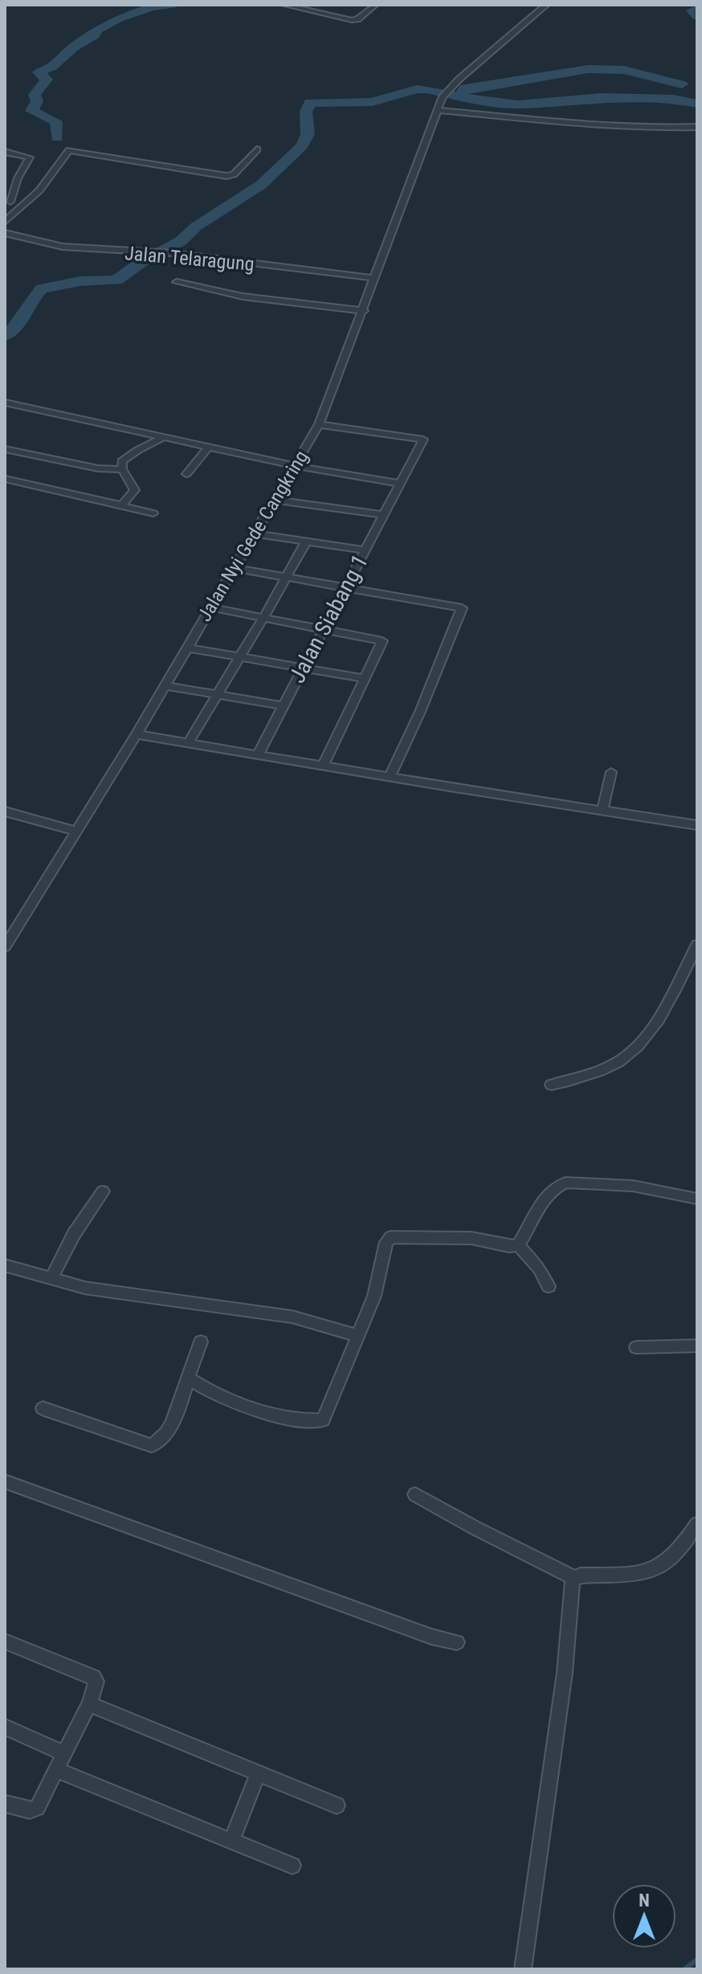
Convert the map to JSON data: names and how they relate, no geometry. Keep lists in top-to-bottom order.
{
  "streets": {
    "street": ["Jalan Telaragung", "Jalan Nyi Gede Cangkring", "Jalan Siabang 1"]
  },
  "crossings": [
    ["Jalan Telaragung", "Jalan Nyi Gede Cangkring"],
    ["Jalan Nyi Gede Cangkring", "Jalan Siabang 1"]
  ],
  "north": "top"
}
